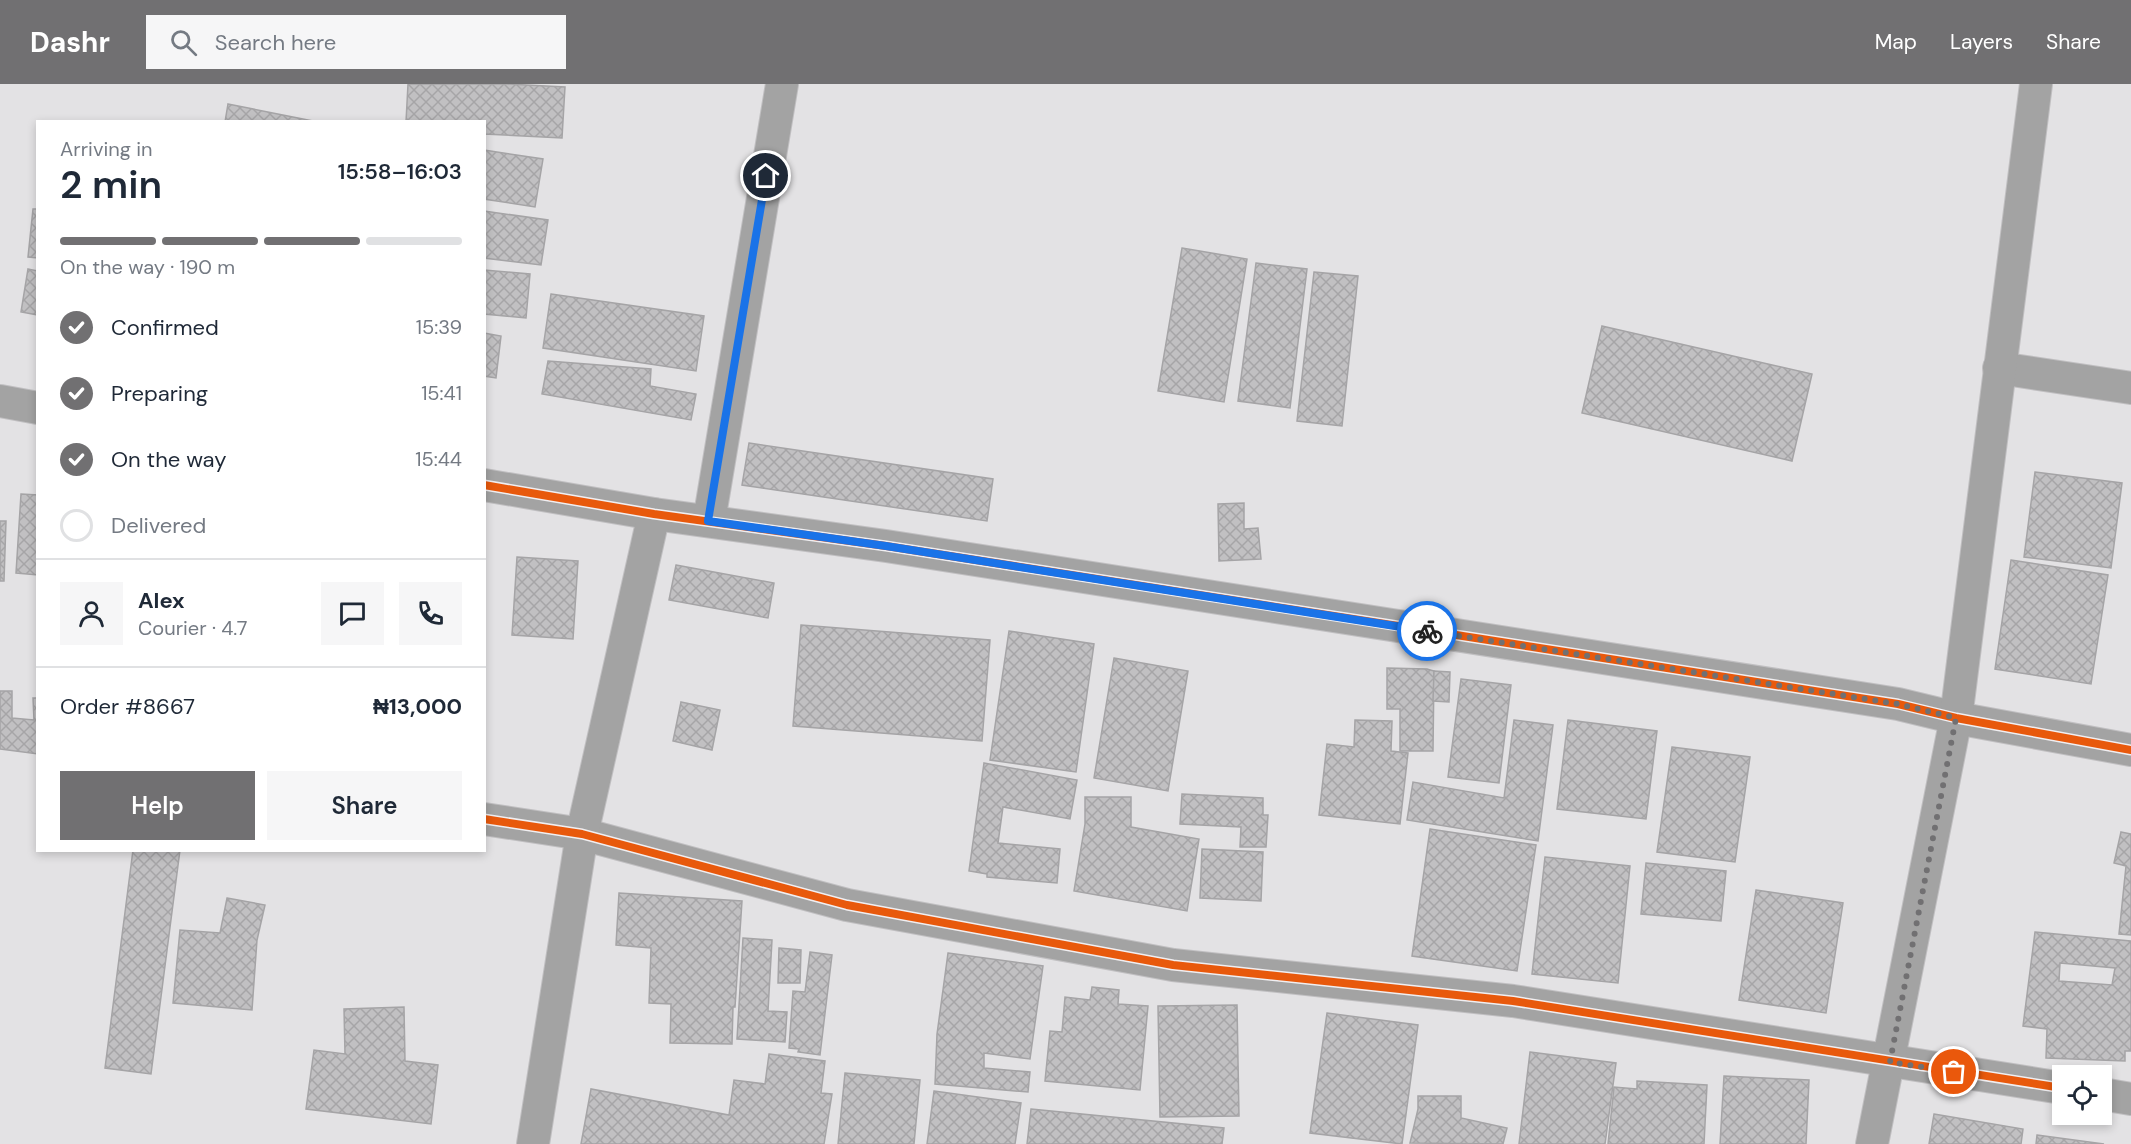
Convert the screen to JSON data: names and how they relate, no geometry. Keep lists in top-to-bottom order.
{
  "page": {
    "header": "Dashr",
    "search": "Search here",
    "nav": ["Map", "Layers", "Share"],
    "heading": ["2 min", "Arriving in", "15:58–16:03"],
    "panel": [
      "Alex",
      "Courier · 4.7",
      "Order #8667",
      "₦13,000"
    ],
    "bar": "On the way · 190 m",
    "list": [
      ["Confirmed", "15:39"],
      ["Preparing", "15:41"],
      ["On the way", "15:44"],
      "Delivered"
    ],
    "buttons": ["Help", "Share"]
  }
}
